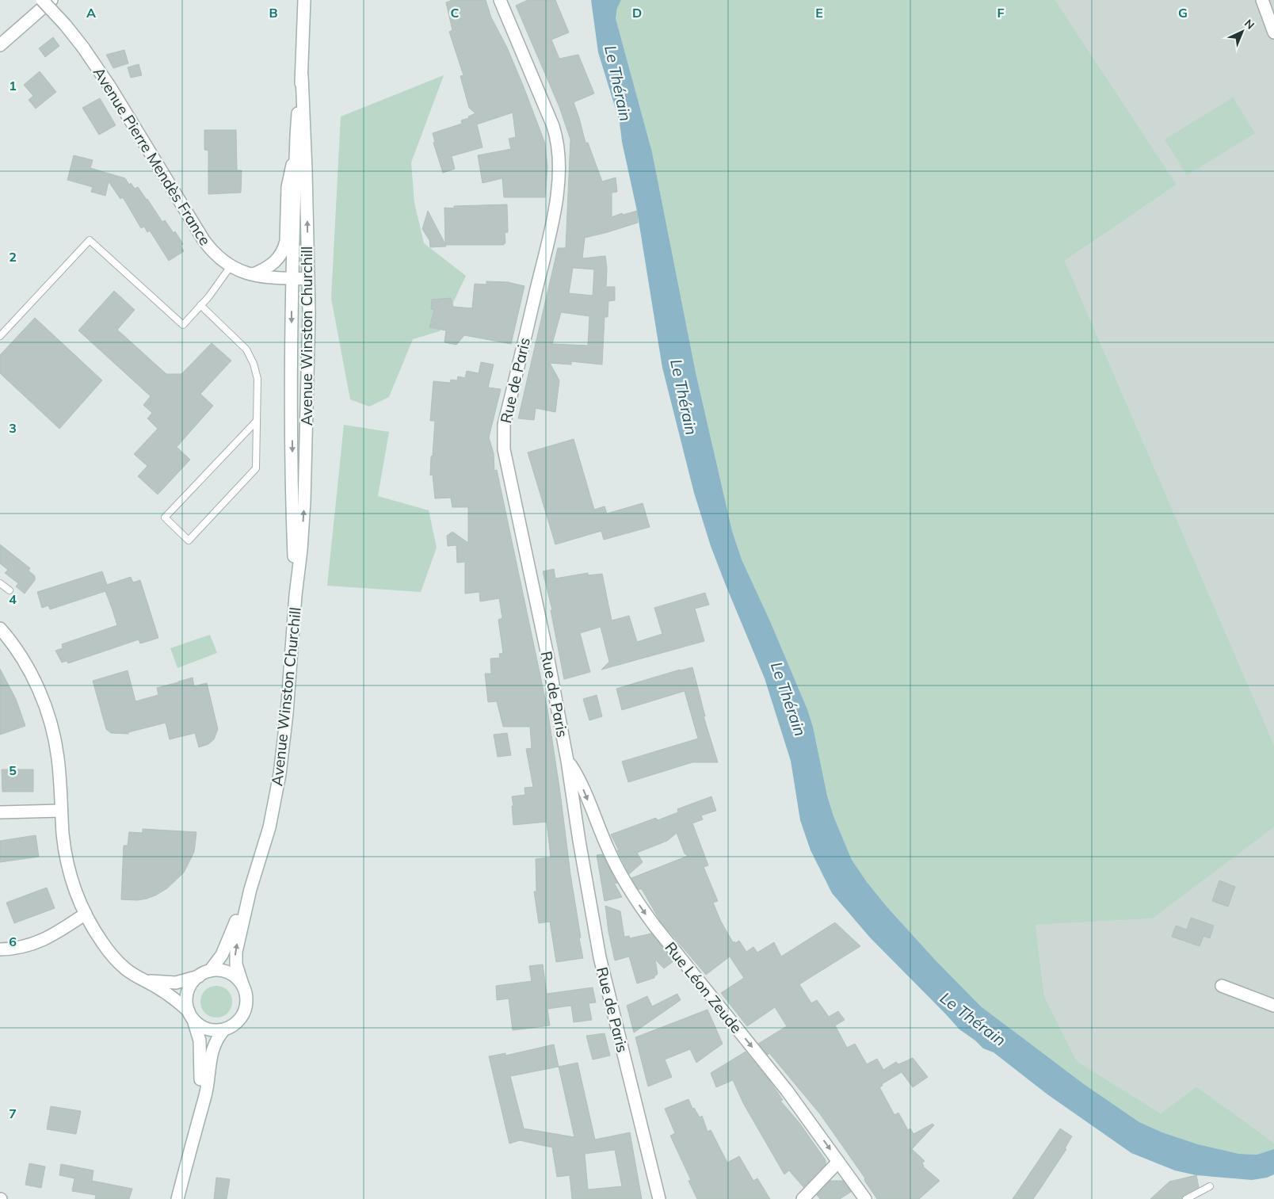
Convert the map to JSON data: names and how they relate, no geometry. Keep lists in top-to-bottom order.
{
  "streets": {
    "street": [
      "Avenue Pierre Mendès France",
      "Avenue Winston Churchill",
      "Rue de Paris",
      "Rue Léon Zeude"
    ]
  },
  "crossings": [
    ["Avenue Pierre Mendès France", "Avenue Winston Churchill"],
    ["Rue de Paris", "Rue Léon Zeude"]
  ],
  "one_way": ["Rue Léon Zeude"],
  "water": ["Le Thérain"],
  "north": "top right",
  "grid": {
    "columns": [
      "A",
      "B",
      "C",
      "D",
      "E",
      "F",
      "G"
    ],
    "rows": [
      "1",
      "2",
      "3",
      "4",
      "5",
      "6",
      "7"
    ]
  }
}
